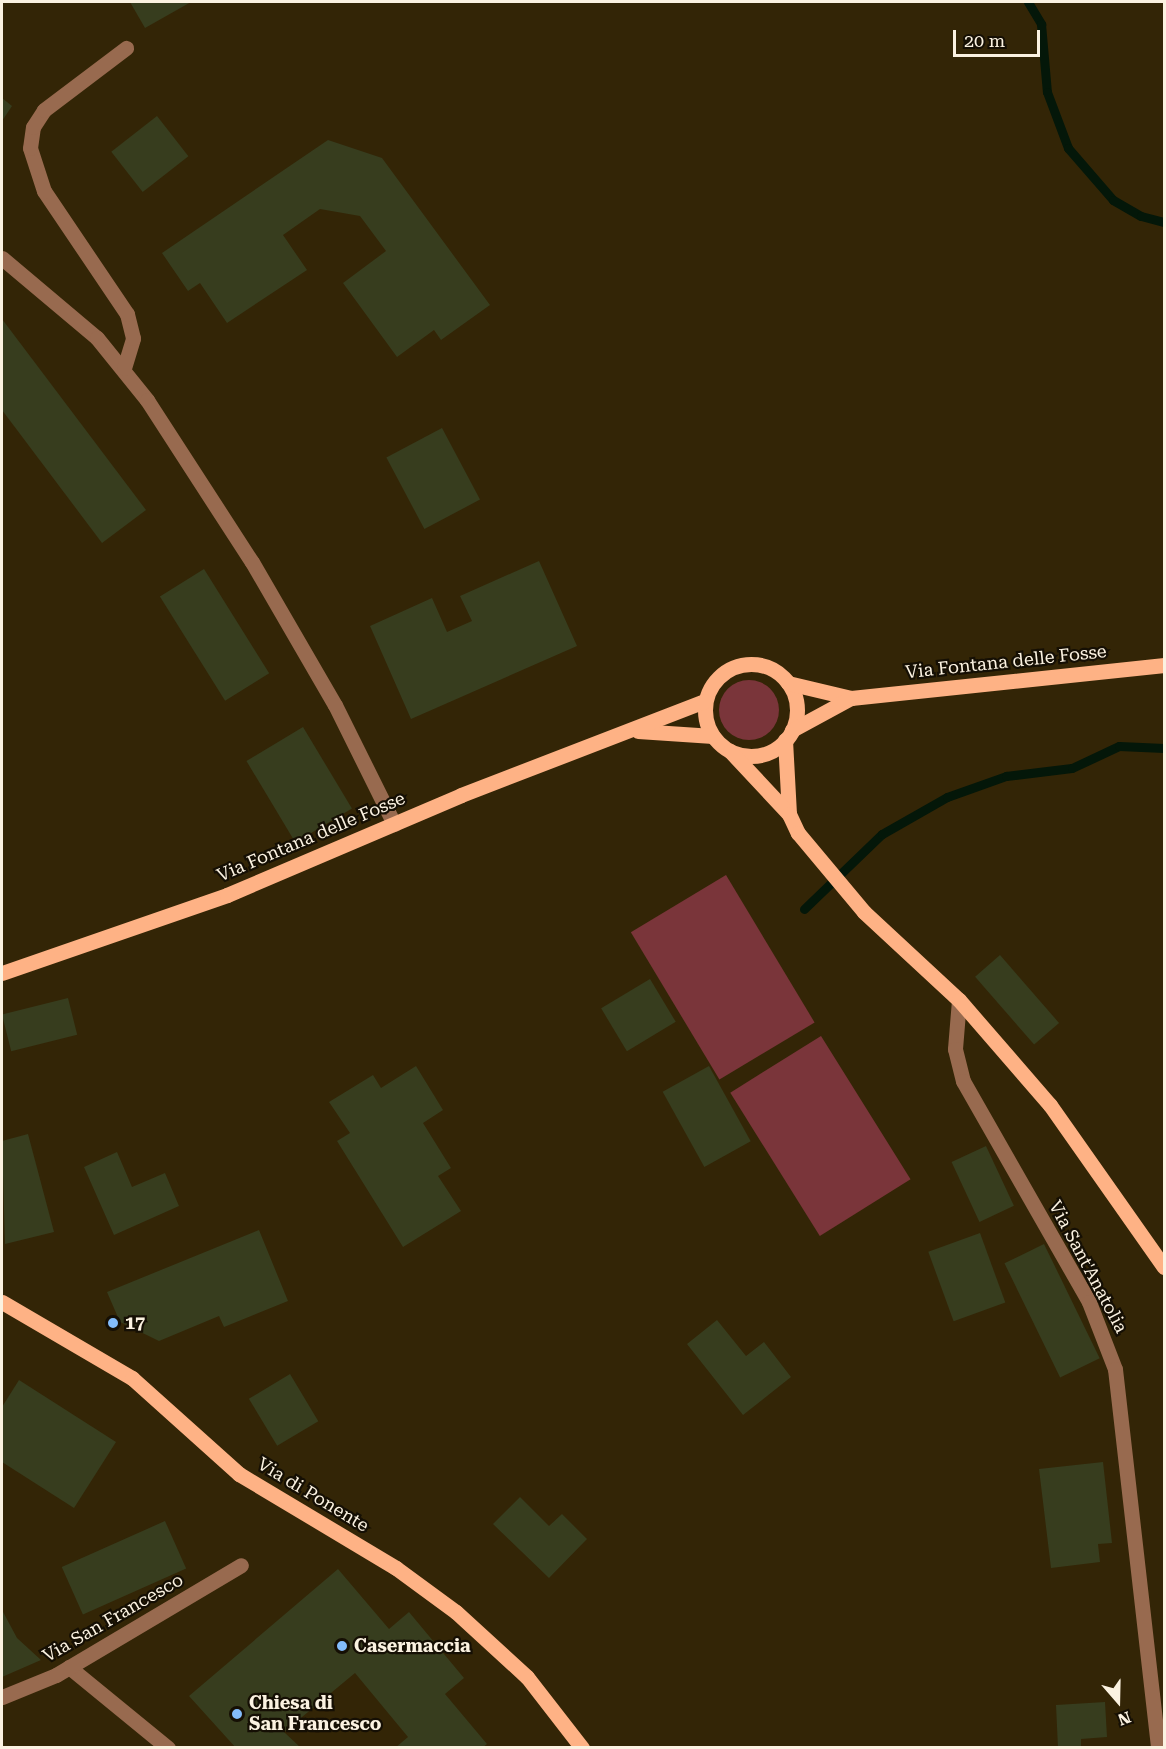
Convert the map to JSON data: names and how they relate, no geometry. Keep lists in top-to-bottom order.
{
  "streets": {
    "main road": ["Via Fontana delle Fosse", "Via di Ponente"],
    "street": ["Via Sant'Anatolia", "Via San Francesco"]
  },
  "places": ["17", "Casermaccia", "Chiesa di San Francesco"],
  "scale_bar": "20 m",
  "north": "bottom"
}
